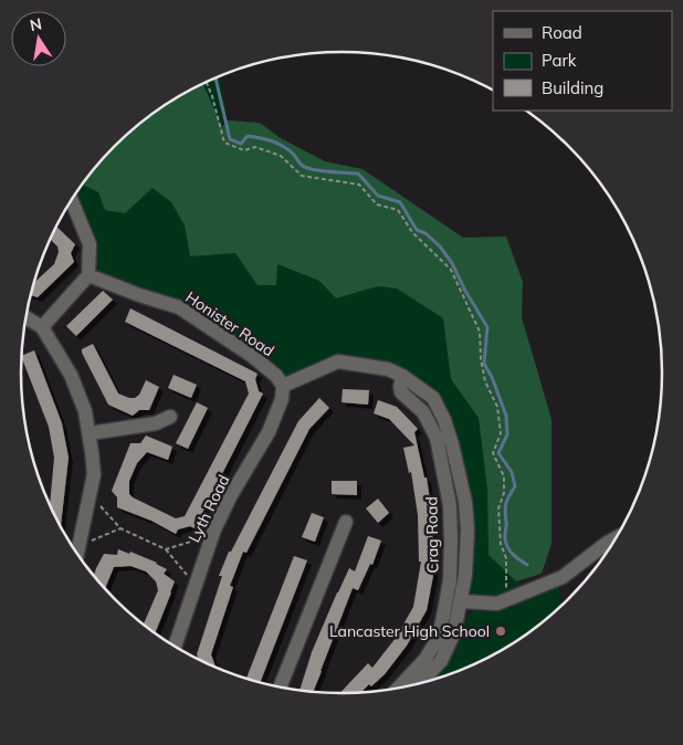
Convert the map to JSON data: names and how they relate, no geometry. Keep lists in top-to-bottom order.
{
  "streets": {
    "street": ["Honister Road", "Lyth Road", "Crag Road"]
  },
  "crossings": [
    ["Honister Road", "Lyth Road"]
  ],
  "places": ["Lancaster High School"],
  "legend": ["Road", "Park", "Building"],
  "north": "top"
}
